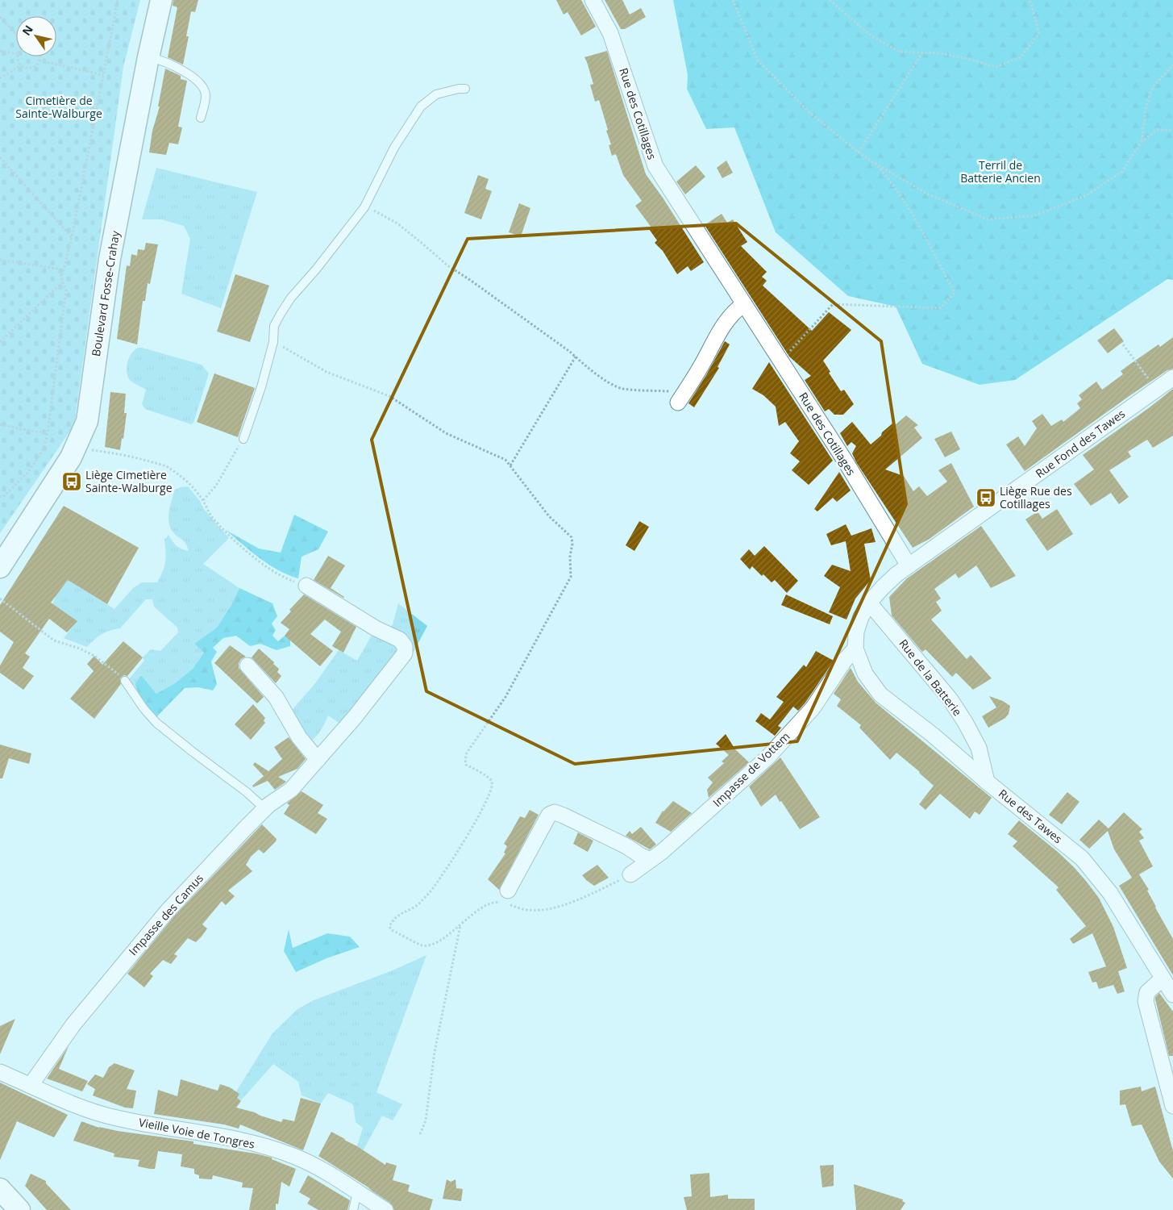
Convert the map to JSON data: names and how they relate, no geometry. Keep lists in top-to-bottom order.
{
  "streets": {
    "street": [
      "Rue des Cotillages",
      "Boulevard Fosse-Crahay",
      "Rue Fond des Tawes",
      "Rue de la Batterie",
      "Impasse de Vottem",
      "Rue des Tawes",
      "Impasse des Camus",
      "Vieille Voie de Tongres"
    ]
  },
  "crossings": [
    ["Rue des Cotillages", "Rue Fond des Tawes"],
    ["Rue des Cotillages", "Rue des Tawes"],
    ["Rue Fond des Tawes", "Rue des Tawes"],
    ["Rue de la Batterie", "Rue des Tawes"],
    ["Impasse de Vottem", "Rue des Tawes"],
    ["Impasse des Camus", "Vieille Voie de Tongres"]
  ],
  "parks": ["Cimetière de Sainte-Walburge", "Terril de Batterie Ancien"],
  "places": {
    "bus stop": ["Liège Cimetière Sainte-Walburge", "Liège Rue des Cotillages"]
  },
  "north": "top left"
}
